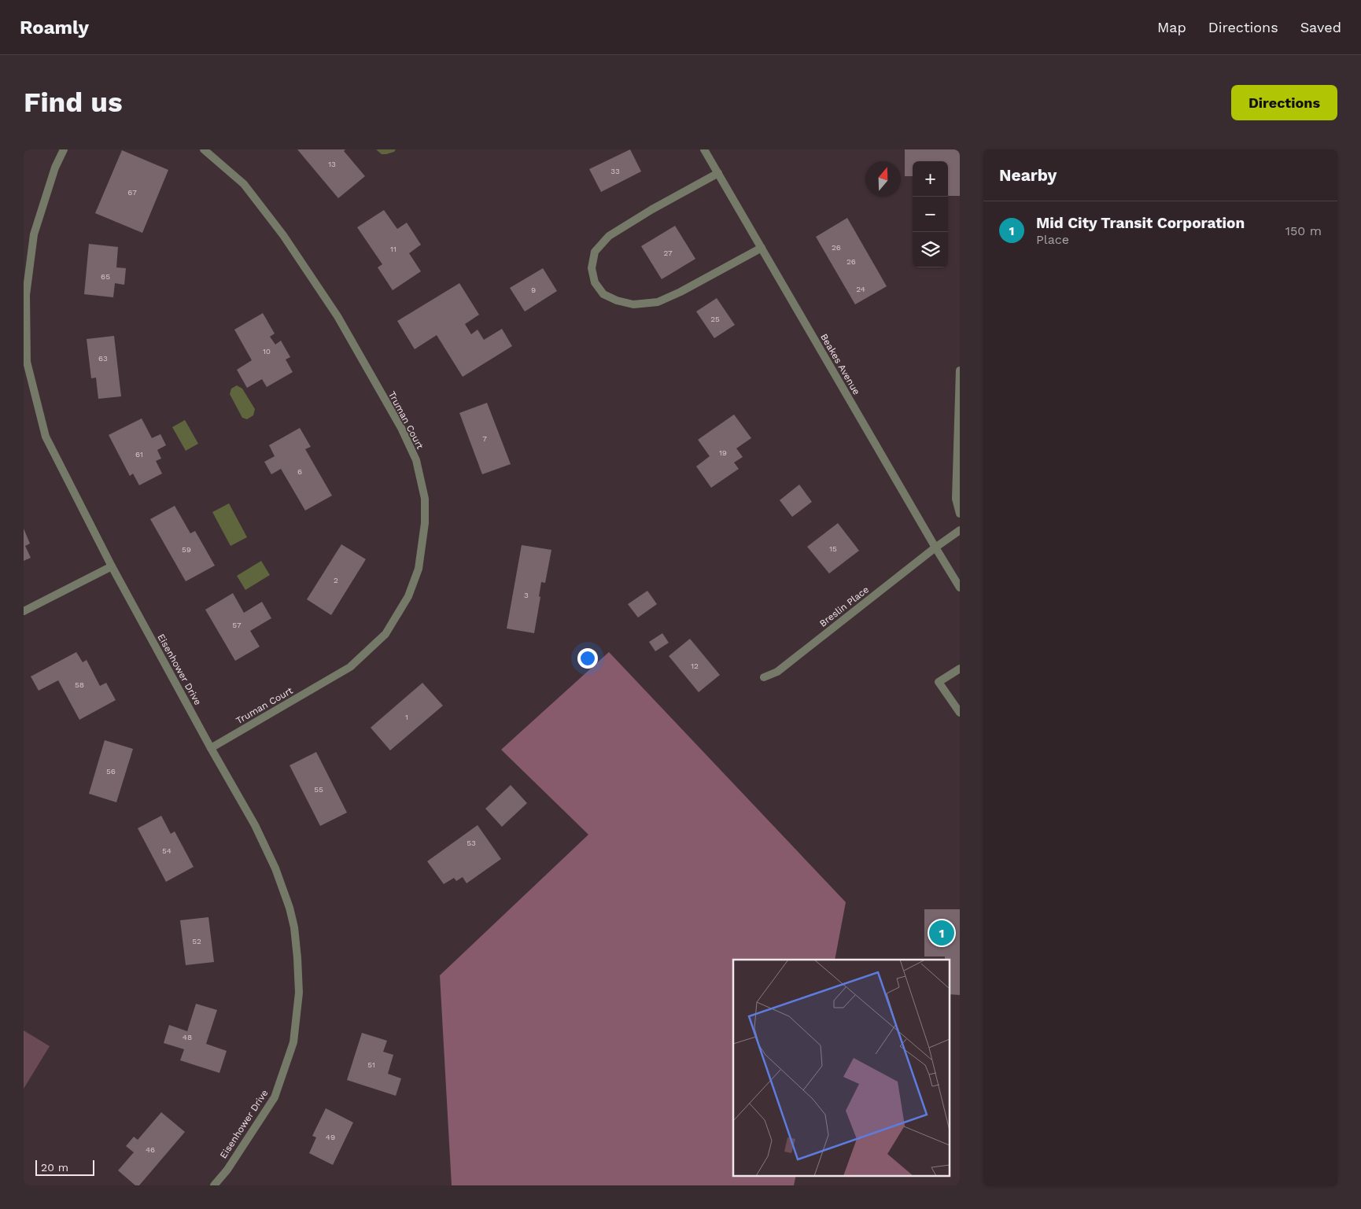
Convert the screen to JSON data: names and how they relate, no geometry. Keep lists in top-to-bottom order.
{
  "streets": {
    "street": [
      "Beakes Avenue",
      "Truman Court",
      "Breslin Place",
      "Eisenhower Drive"
    ]
  },
  "crossings": [
    ["Beakes Avenue", "Breslin Place"],
    ["Truman Court", "Eisenhower Drive"]
  ],
  "house_numbers": [
    "13",
    "33",
    "67",
    "26",
    "11",
    "27",
    "26",
    "65",
    "24",
    "9",
    "25",
    "10",
    "63",
    "7",
    "19",
    "61",
    "6",
    "15",
    "59",
    "2",
    "3",
    "57",
    "12",
    "58",
    "1",
    "56",
    "55",
    "53",
    "54",
    "52",
    "48",
    "51",
    "49",
    "46"
  ],
  "scale_bar": "20 m",
  "north": "top",
  "page": {
    "header": "Roamly",
    "nav": ["Map", "Directions", "Saved"],
    "buttons": "Directions",
    "title": "Find us",
    "heading": "Nearby",
    "map_buttons": ["+", "−"],
    "list": [
      {
        "mark": "1",
        "name": "Mid City Transit Corporation",
        "note": "Place",
        "value": "150 m"
      }
    ],
    "pins": "1",
    "scale": "20 m"
  }
}
